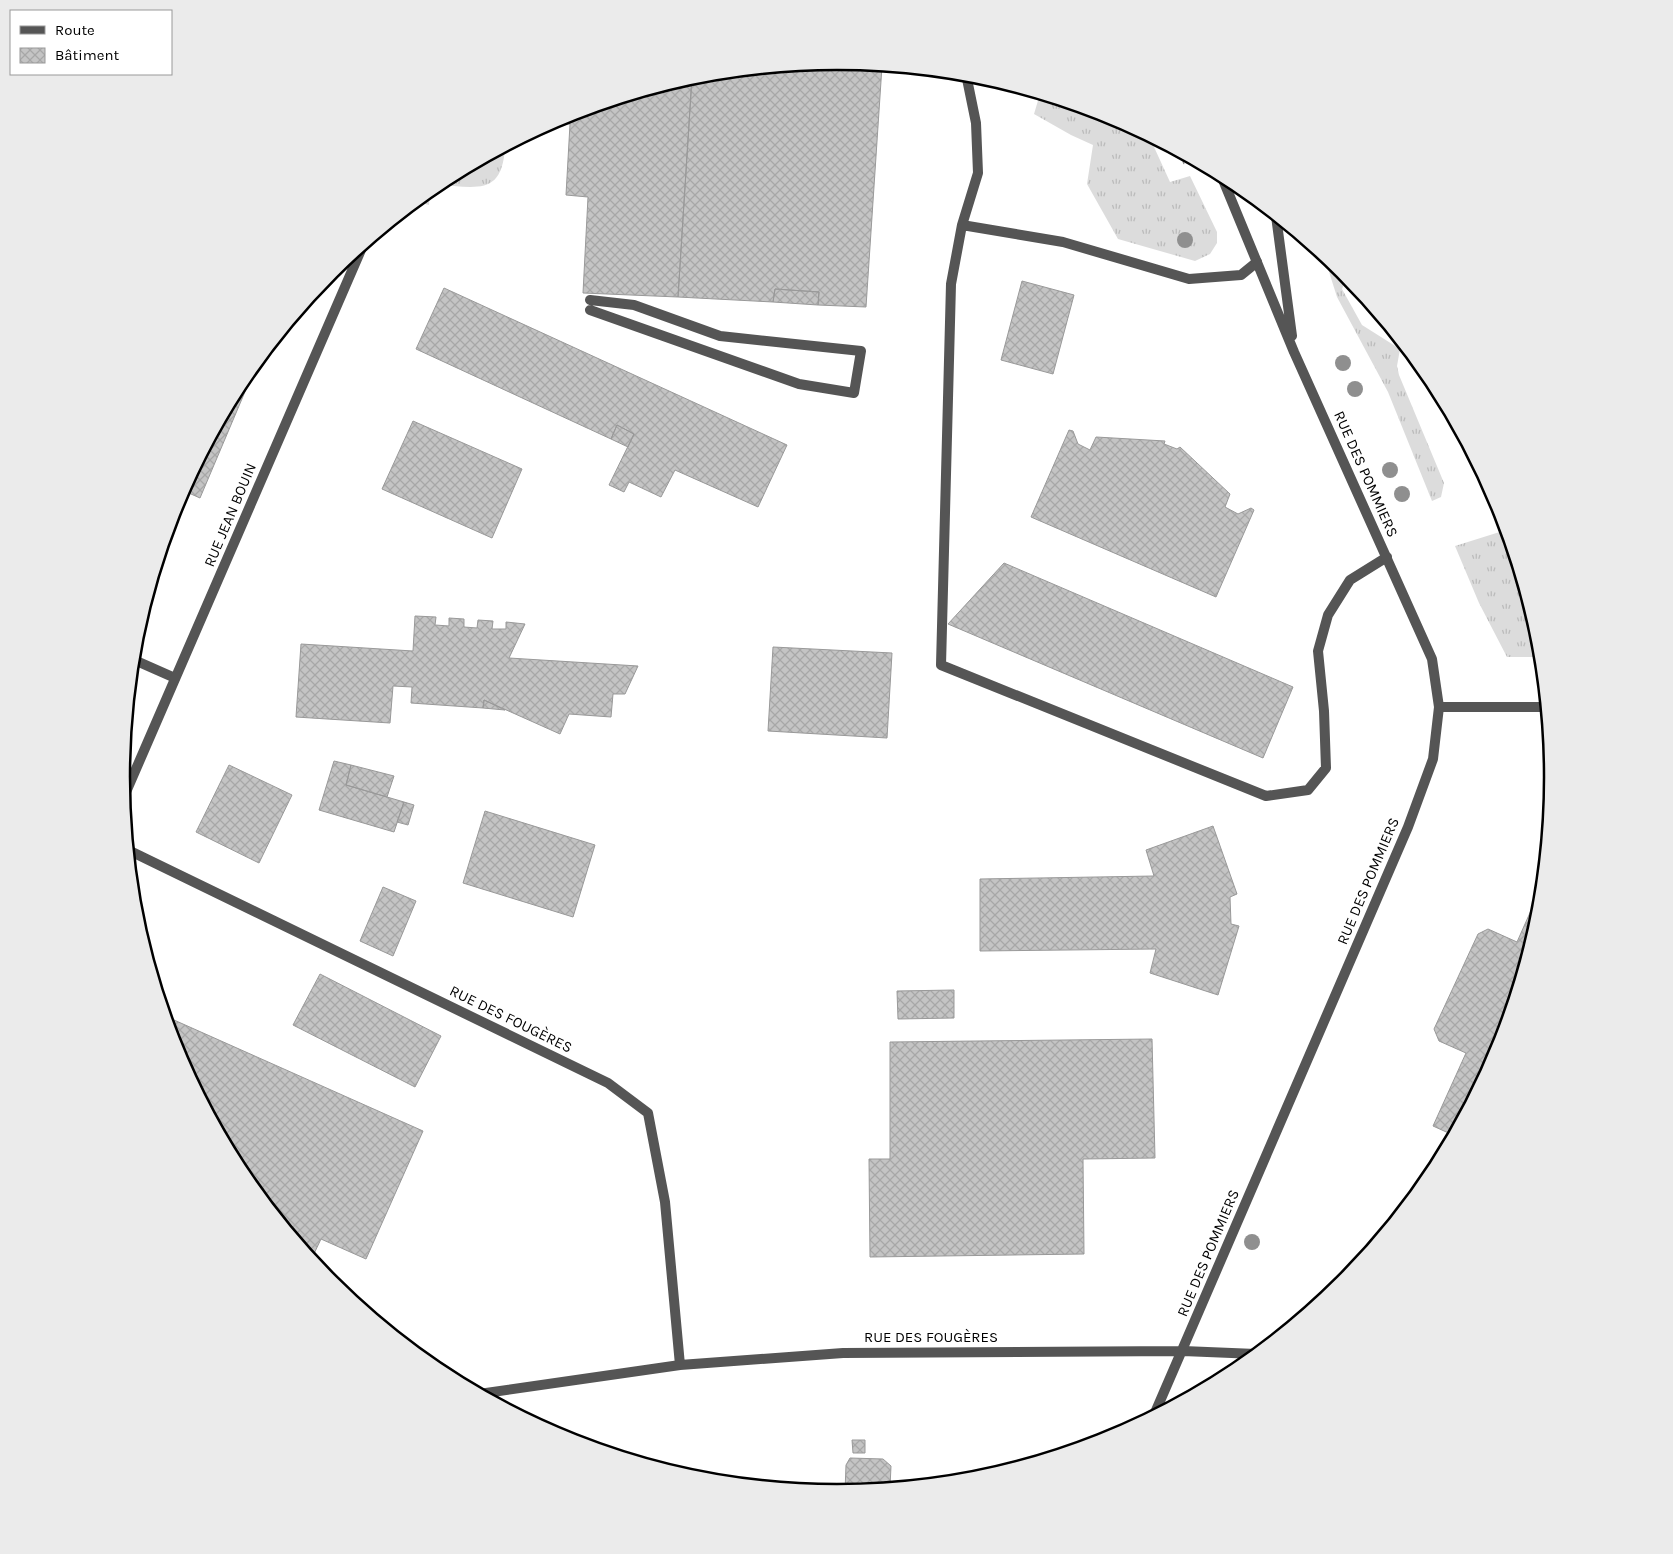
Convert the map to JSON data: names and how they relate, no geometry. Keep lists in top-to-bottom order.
{
  "streets": {
    "street": ["RUE DES POMMIERS", "RUE JEAN BOUIN", "RUE DES FOUGÈRES"]
  },
  "crossings": [
    ["RUE DES POMMIERS", "RUE DES FOUGÈRES"]
  ],
  "legend": ["Route", "Bâtiment"]
}
